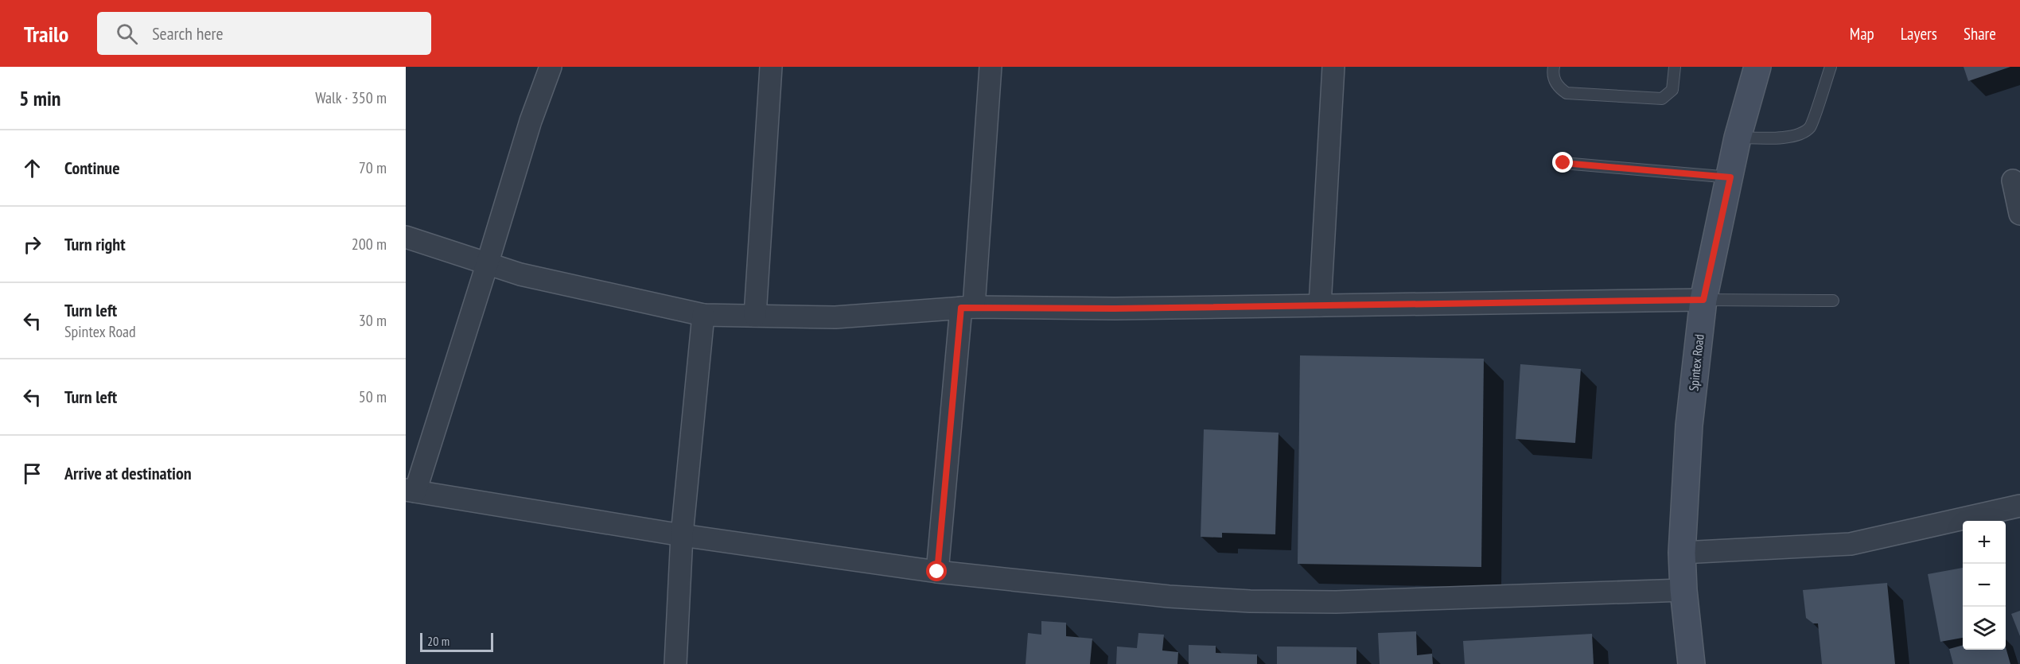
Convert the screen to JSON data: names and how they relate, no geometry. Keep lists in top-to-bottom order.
{
  "streets": {
    "main road": ["Spintex Road"]
  },
  "scale_bar": "20 m",
  "page": {
    "header": "Trailo",
    "search": "Search here",
    "nav": ["Map", "Layers", "Share"],
    "heading": ["5 min", "Walk · 350 m"],
    "list": [
      ["Continue", "70 m"],
      ["Turn right", "200 m"],
      ["Turn left", "Spintex Road", "30 m"],
      ["Turn left", "50 m"],
      "Arrive at destination"
    ],
    "map_buttons": ["+", "−"],
    "scale": "20 m"
  }
}
